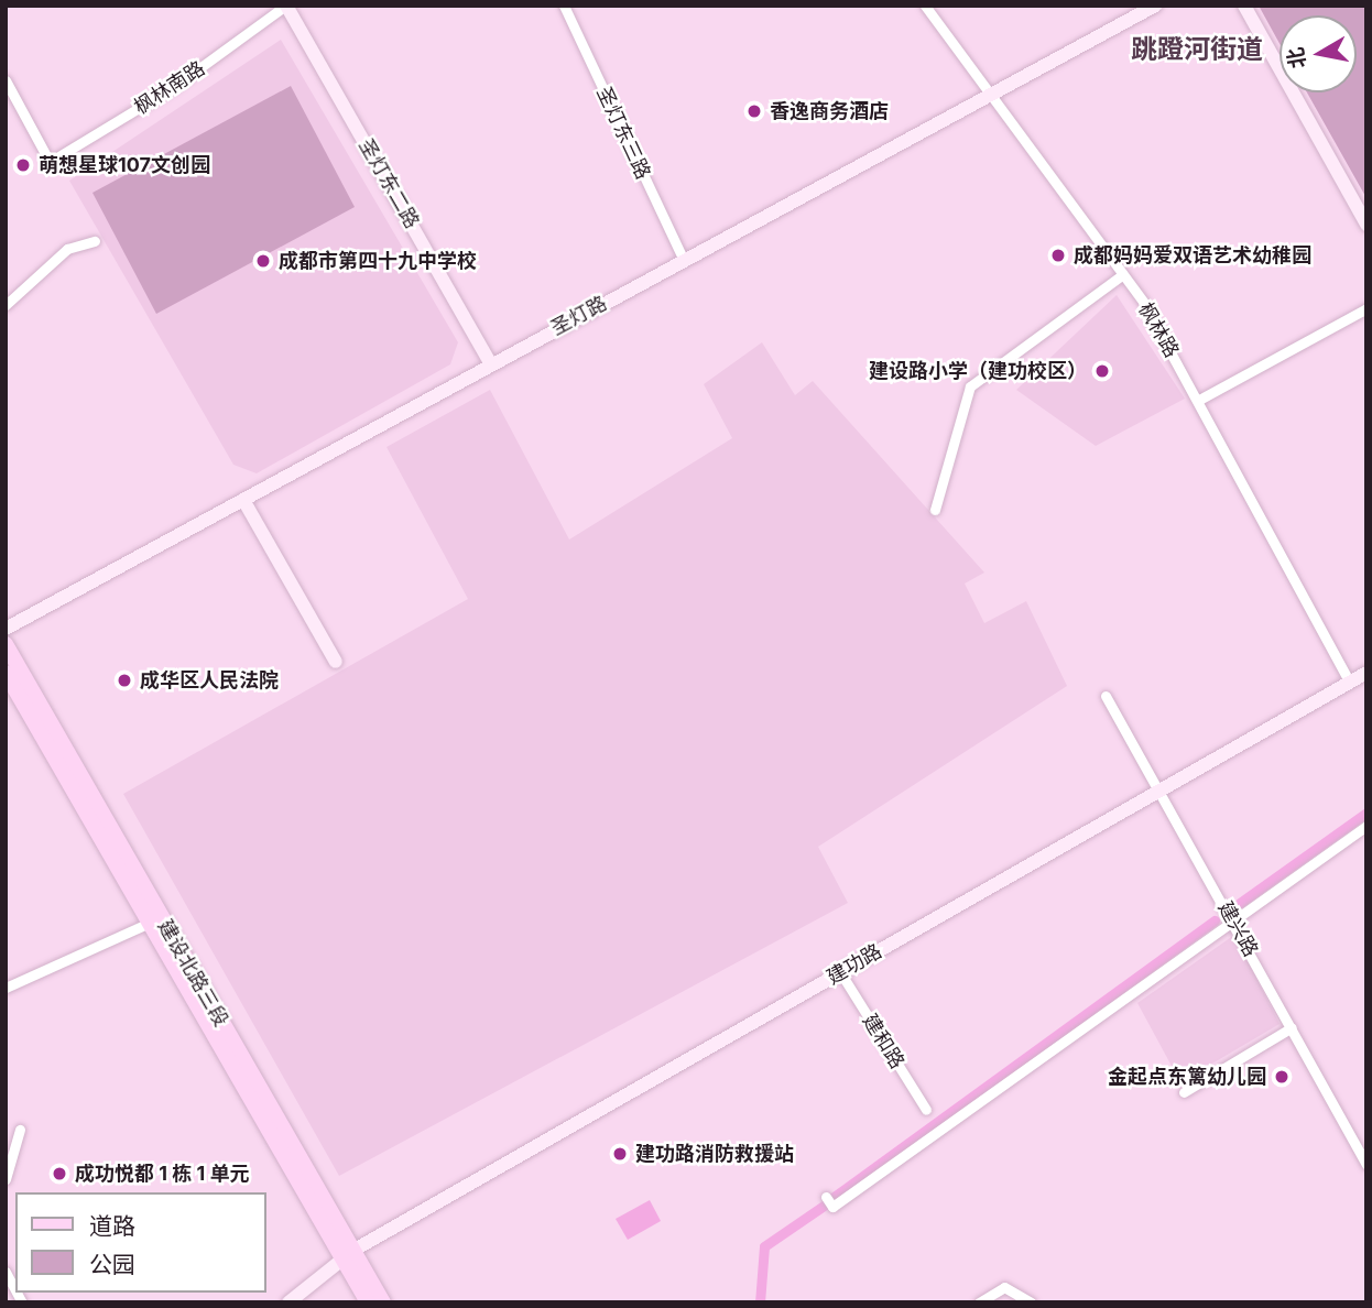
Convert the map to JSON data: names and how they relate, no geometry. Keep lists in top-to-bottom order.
{
  "streets": {
    "main road": ["建设北路三段"],
    "street": [
      "枫林南路",
      "圣灯东三路",
      "圣灯东二路",
      "圣灯路",
      "枫林路",
      "建兴路",
      "建功路",
      "建和路"
    ]
  },
  "crossings": [
    ["枫林南路", "圣灯东二路"],
    ["圣灯东三路", "圣灯路"],
    ["圣灯东二路", "圣灯路"],
    ["圣灯路", "枫林路"],
    ["枫林路", "建功路"],
    ["建兴路", "建功路"],
    ["建功路", "建设北路三段"],
    ["建功路", "建和路"]
  ],
  "districts": ["跳蹬河街道"],
  "places": [
    "香逸商务酒店",
    "萌想星球107文创园",
    "成都妈妈爱双语艺术幼稚园",
    "成都市第四十九中学校",
    "建设路小学（建功校区）",
    "成华区人民法院",
    "金起点东篱幼儿园",
    "建功路消防救援站",
    "成功悦都 1 栋 1 单元"
  ],
  "legend": ["道路", "公园"],
  "north": "left"
}
